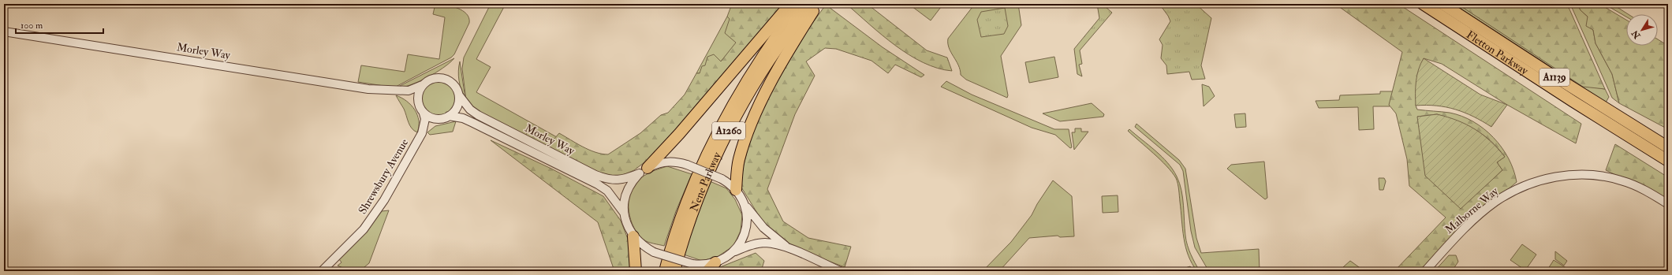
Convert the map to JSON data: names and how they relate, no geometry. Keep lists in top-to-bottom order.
{
  "streets": {
    "highway": [
      "Fletton Parkway",
      "A1139",
      "A1260",
      "Nene Parkway"
    ],
    "street": ["Morley Way", "Shrewsbury Avenue", "Malborne Way"]
  },
  "crossings": [
    ["Morley Way", "Shrewsbury Avenue"]
  ],
  "scale_bar": "100 m",
  "north": "bottom left"
}
